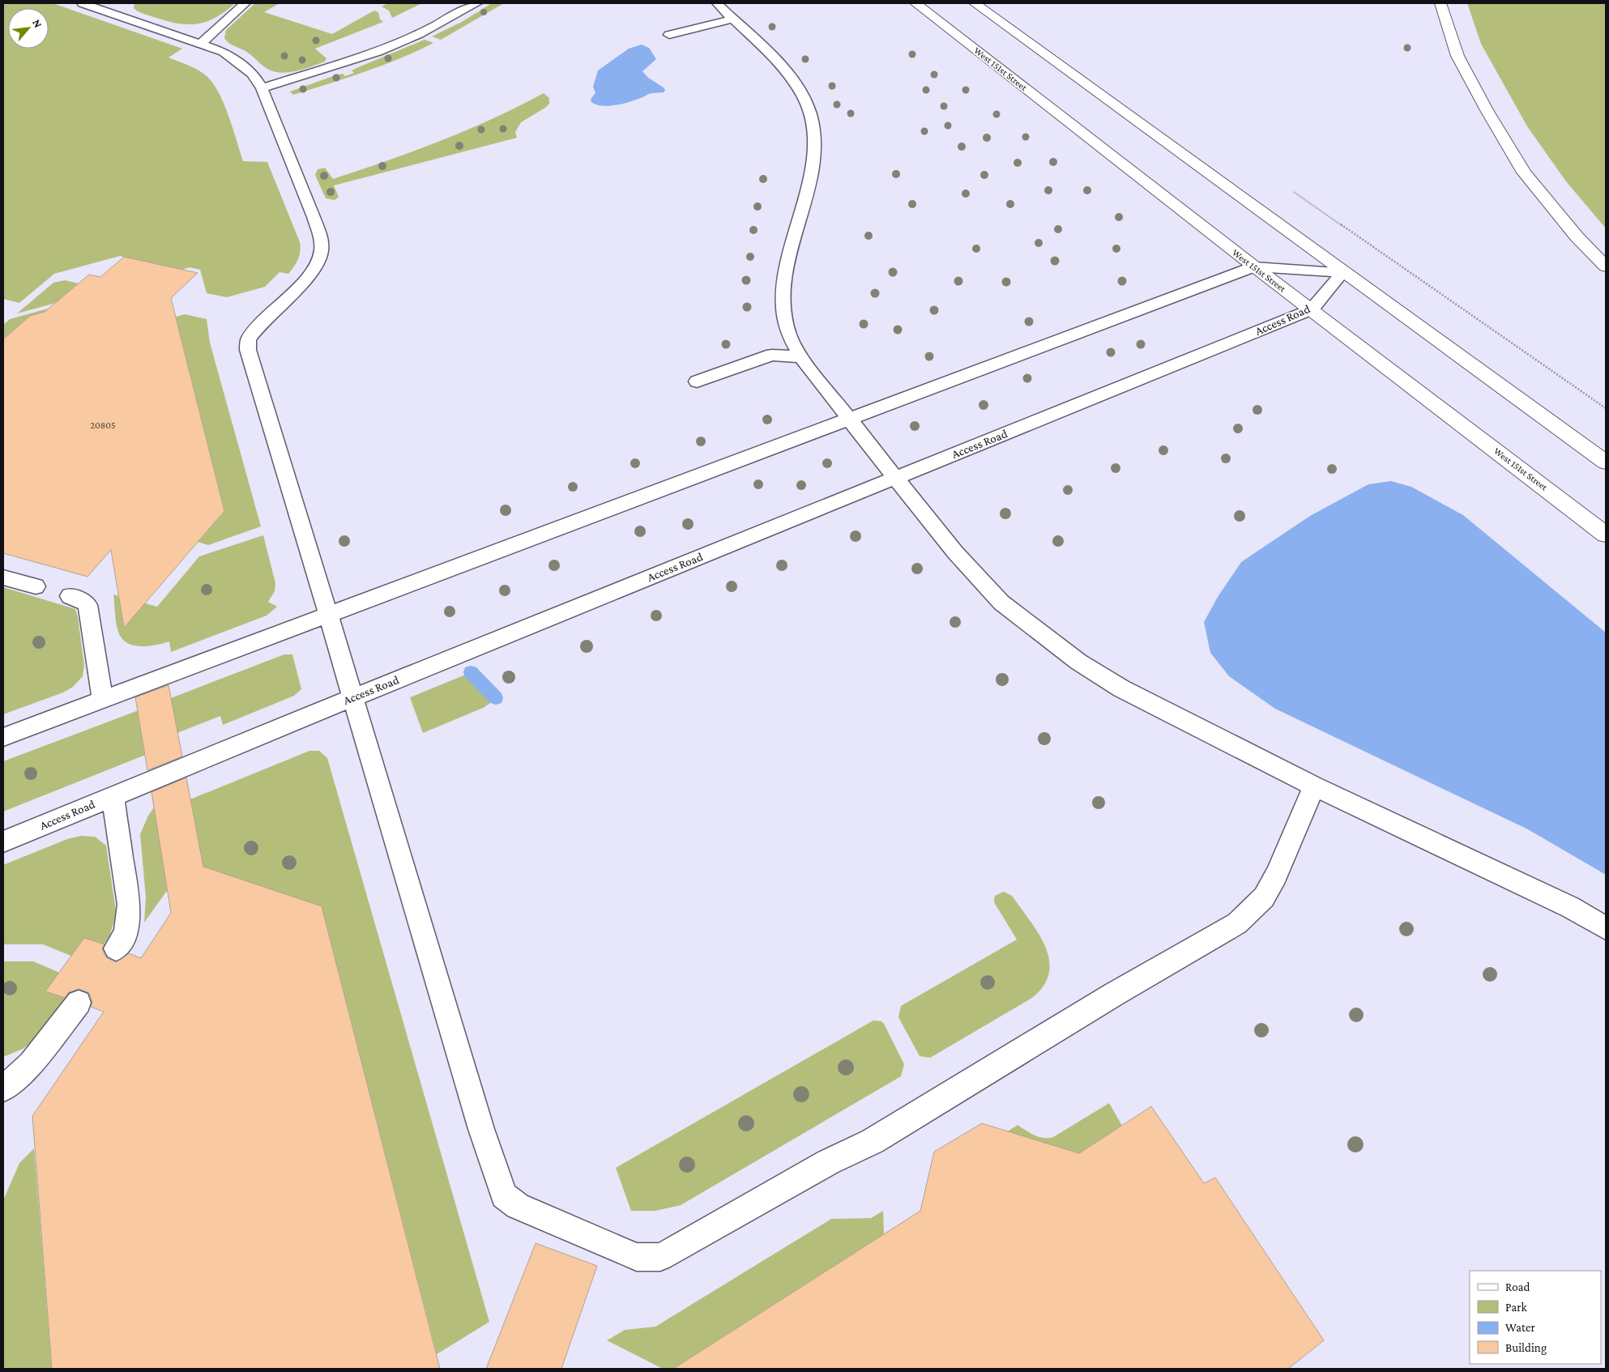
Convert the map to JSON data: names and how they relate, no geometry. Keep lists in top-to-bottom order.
{
  "streets": {
    "main road": ["West 151st Street"],
    "lane": ["Access Road"]
  },
  "crossings": [
    ["West 151st Street", "Access Road"]
  ],
  "house_numbers": ["20805"],
  "legend": [
    "Road",
    "Park",
    "Water",
    "Building"
  ],
  "north": "top right"
}
